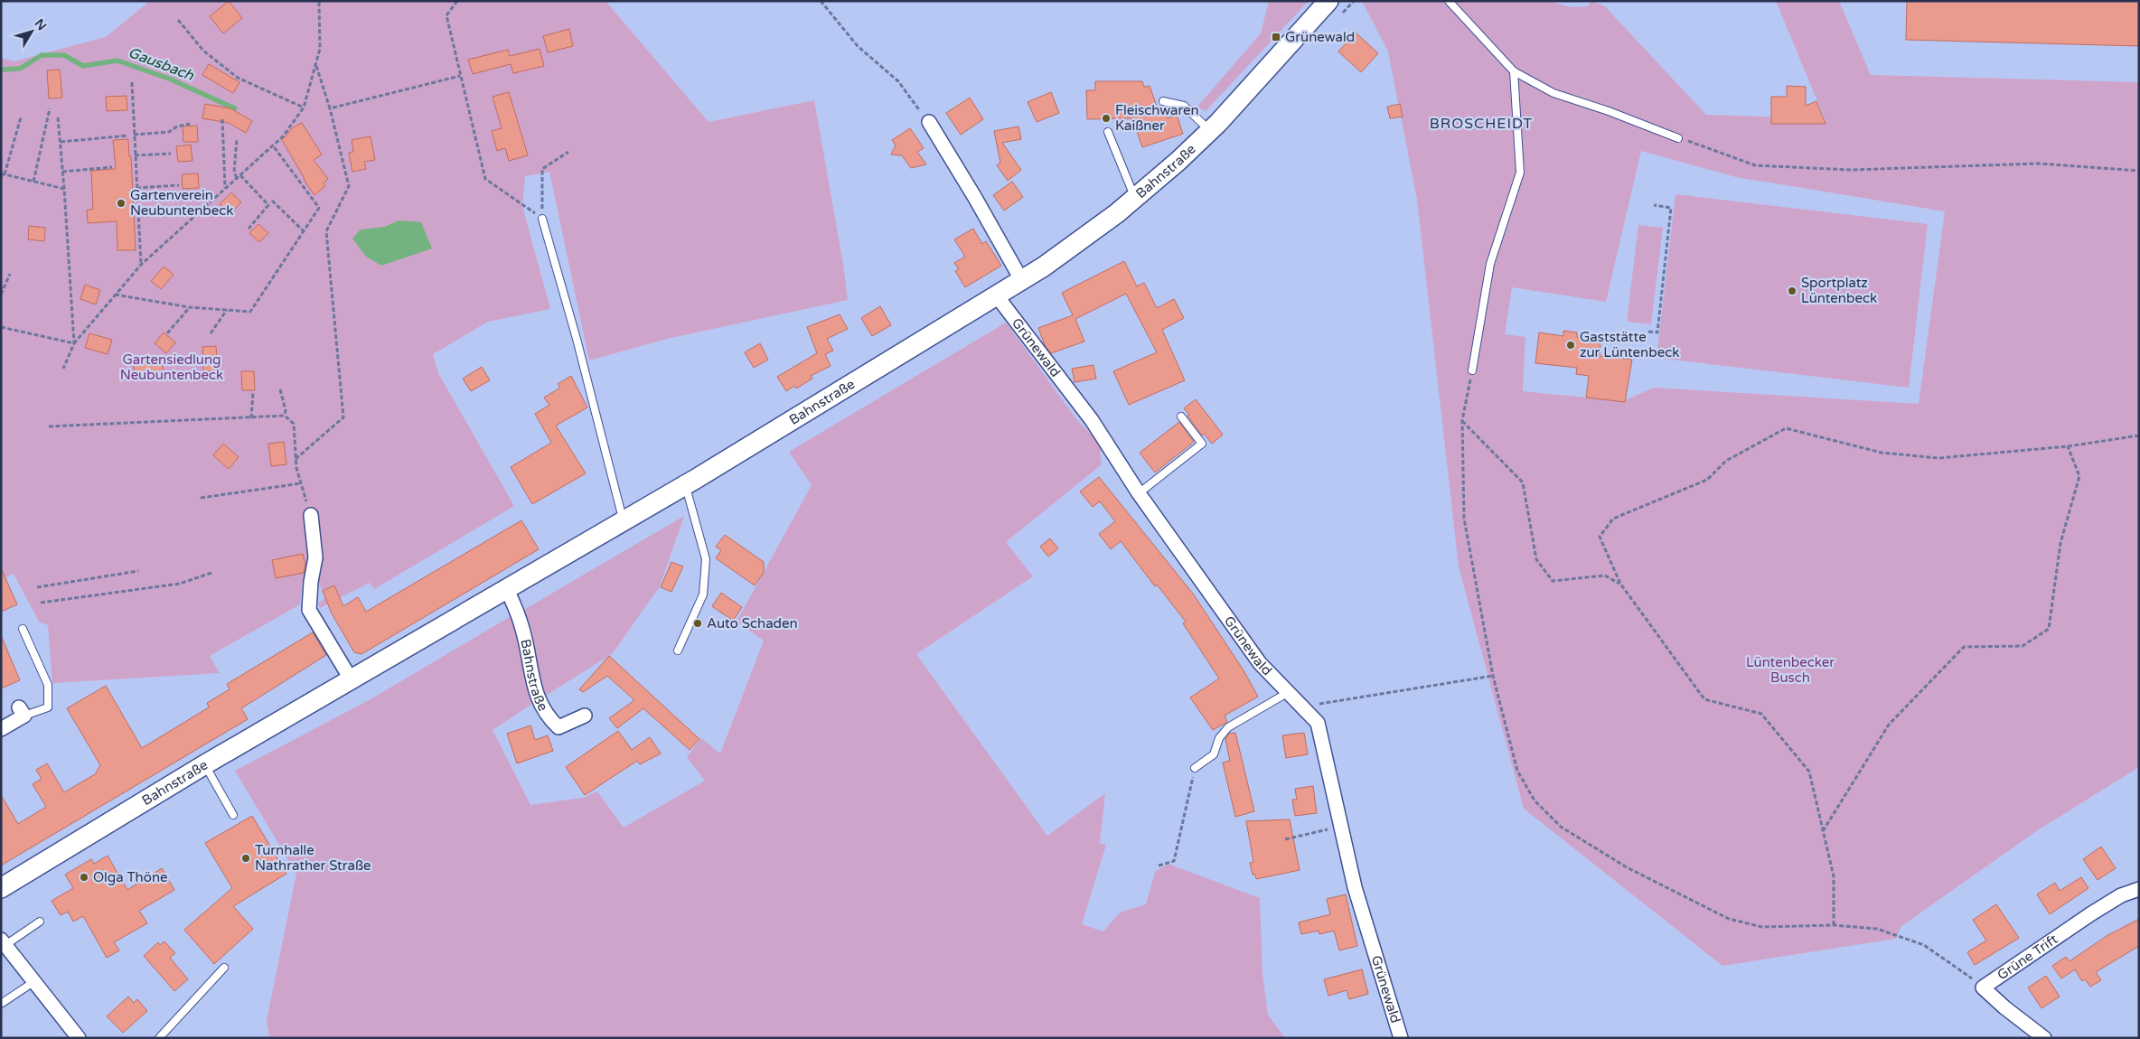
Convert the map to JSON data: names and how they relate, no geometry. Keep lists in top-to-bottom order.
{
  "streets": {
    "main road": ["Bahnstraße"],
    "street": ["Grünewald", "Grüne Trift"]
  },
  "crossings": [
    ["Bahnstraße", "Grünewald"]
  ],
  "districts": ["BROSCHEIDT"],
  "water": ["Gausbach"],
  "parks": ["Gartensiedlung Neubuntenbeck", "Lüntenbecker Busch"],
  "places": {
    "transit": ["Grünewald"],
    "other": [
      "Fleischwaren Kaißner",
      "Gartenverein Neubuntenbeck",
      "Sportplatz Lüntenbeck",
      "Gaststätte zur Lüntenbeck",
      "Auto Schaden",
      "Turnhalle Nathrather Straße",
      "Olga Thöne"
    ]
  },
  "north": "top right"
}
